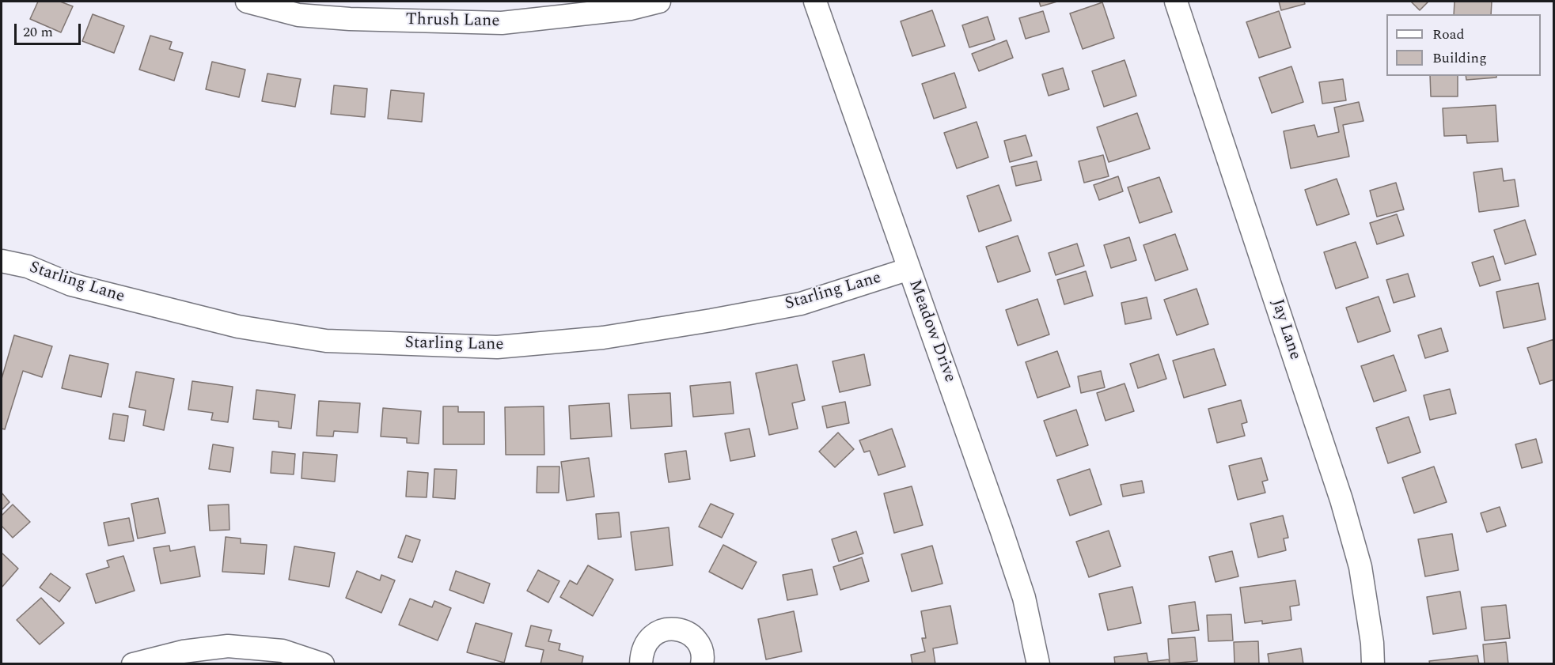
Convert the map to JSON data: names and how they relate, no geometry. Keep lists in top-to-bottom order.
{
  "streets": {
    "street": [
      "Thrush Lane",
      "Starling Lane",
      "Jay Lane",
      "Meadow Drive"
    ]
  },
  "crossings": [
    ["Starling Lane", "Meadow Drive"]
  ],
  "legend": ["Road", "Building"],
  "scale_bar": "20 m"
}
